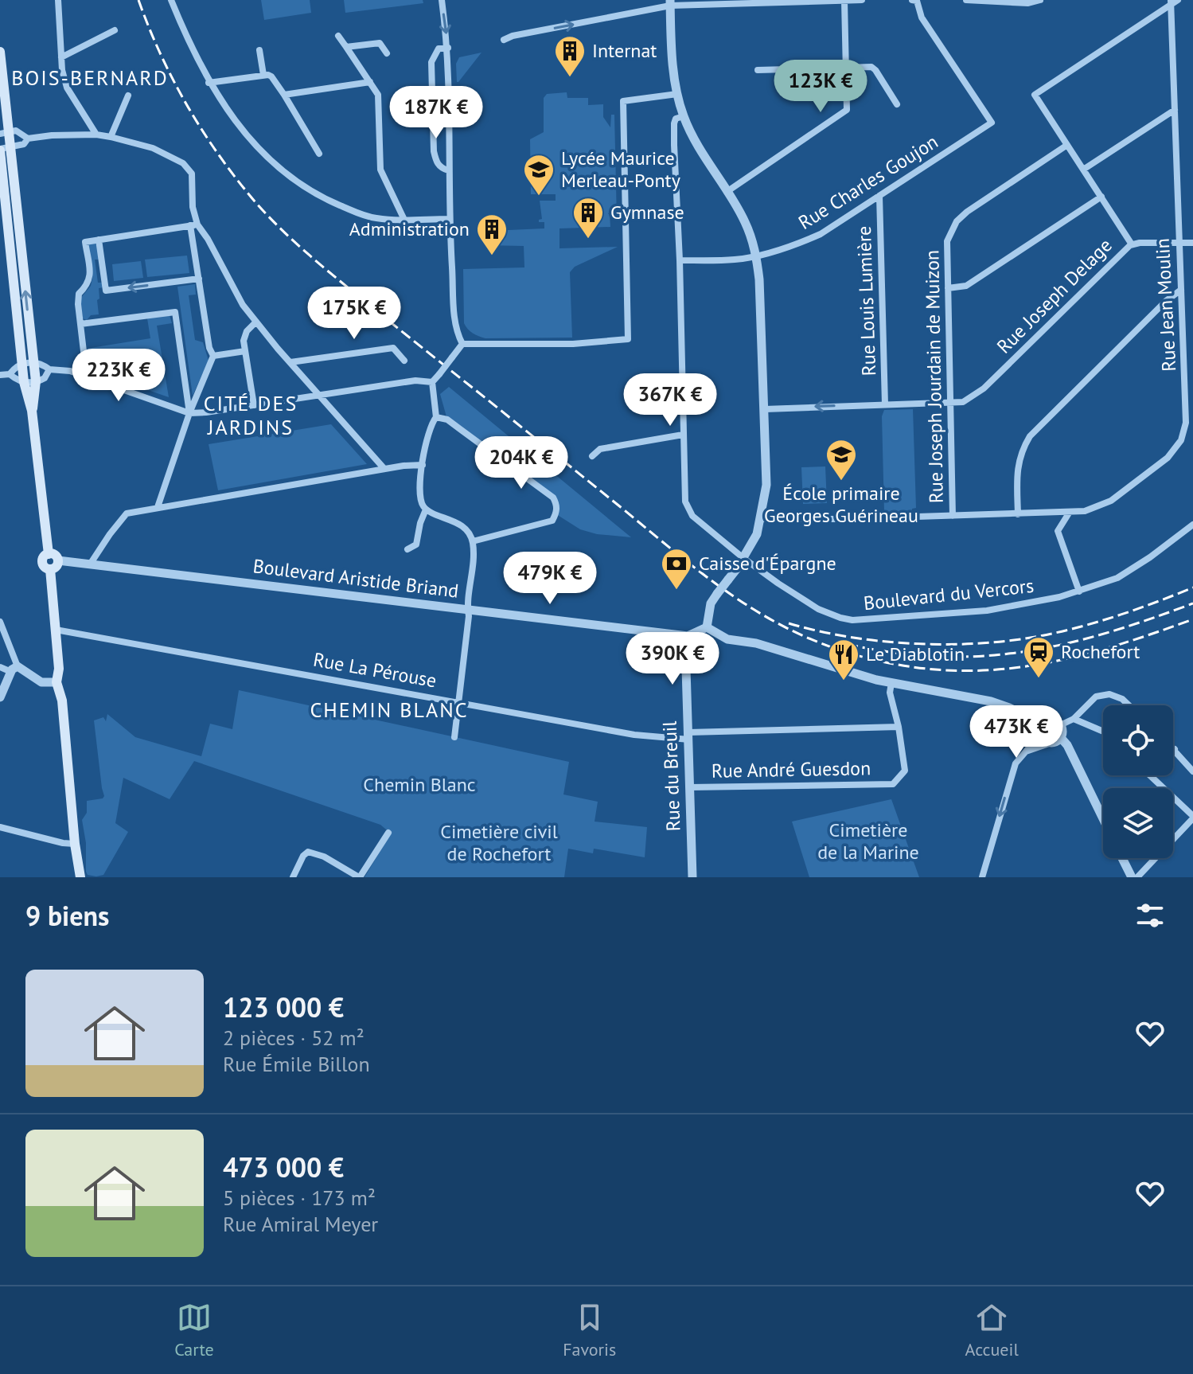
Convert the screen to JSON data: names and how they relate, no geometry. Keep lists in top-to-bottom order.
{
  "streets": {
    "street": [
      "Rue Charles Goujon",
      "Rue Joseph Delage",
      "Rue Louis Lumière",
      "Rue Jean Moulin",
      "Rue Joseph Jourdain de Muizon",
      "Boulevard Aristide Briand",
      "Boulevard du Vercors",
      "Rue La Pérouse",
      "Rue André Guesdon",
      "Rue du Breuil"
    ]
  },
  "crossings": [
    ["Rue Charles Goujon", "Rue Louis Lumière"],
    ["Rue Charles Goujon", "Boulevard du Vercors"],
    ["Rue Joseph Delage", "Rue Louis Lumière"],
    ["Rue Joseph Delage", "Rue Jean Moulin"],
    ["Rue Joseph Delage", "Rue Joseph Jourdain de Muizon"],
    ["Rue Jean Moulin", "Rue Joseph Jourdain de Muizon"],
    ["Boulevard Aristide Briand", "Rue du Breuil"],
    ["Rue La Pérouse", "Rue André Guesdon"],
    ["Rue La Pérouse", "Rue du Breuil"],
    ["Rue André Guesdon", "Rue du Breuil"]
  ],
  "districts": ["BOIS-BERNARD", "CITÉ DES JARDINS", "CHEMIN BLANC"],
  "parks": ["Chemin Blanc", "Cimetière de la Marine", "Cimetière civil de Rochefort"],
  "places": {
    "building": ["Internat", "Gymnase", "Administration"],
    "school or university": ["Lycée Maurice Merleau-Ponty", "École primaire Georges Guérineau"],
    "bank": ["Caisse d'Épargne"],
    "station": ["Rochefort"],
    "restaurant": ["Le Diablotin"]
  },
  "page": {
    "price": [
      "123K €",
      "187K €",
      "175K €",
      "223K €",
      "367K €",
      "204K €",
      "479K €",
      "390K €",
      "473K €"
    ],
    "heading": "9 biens",
    "list": [
      {
        "name": "123 000 €",
        "note": "2 pièces · 52 m² · Rue Émile Billon"
      },
      {
        "name": "473 000 €",
        "note": "5 pièces · 173 m² · Rue Amiral Meyer"
      }
    ],
    "tabs": ["Carte", "Favoris", "Accueil"]
  }
}
